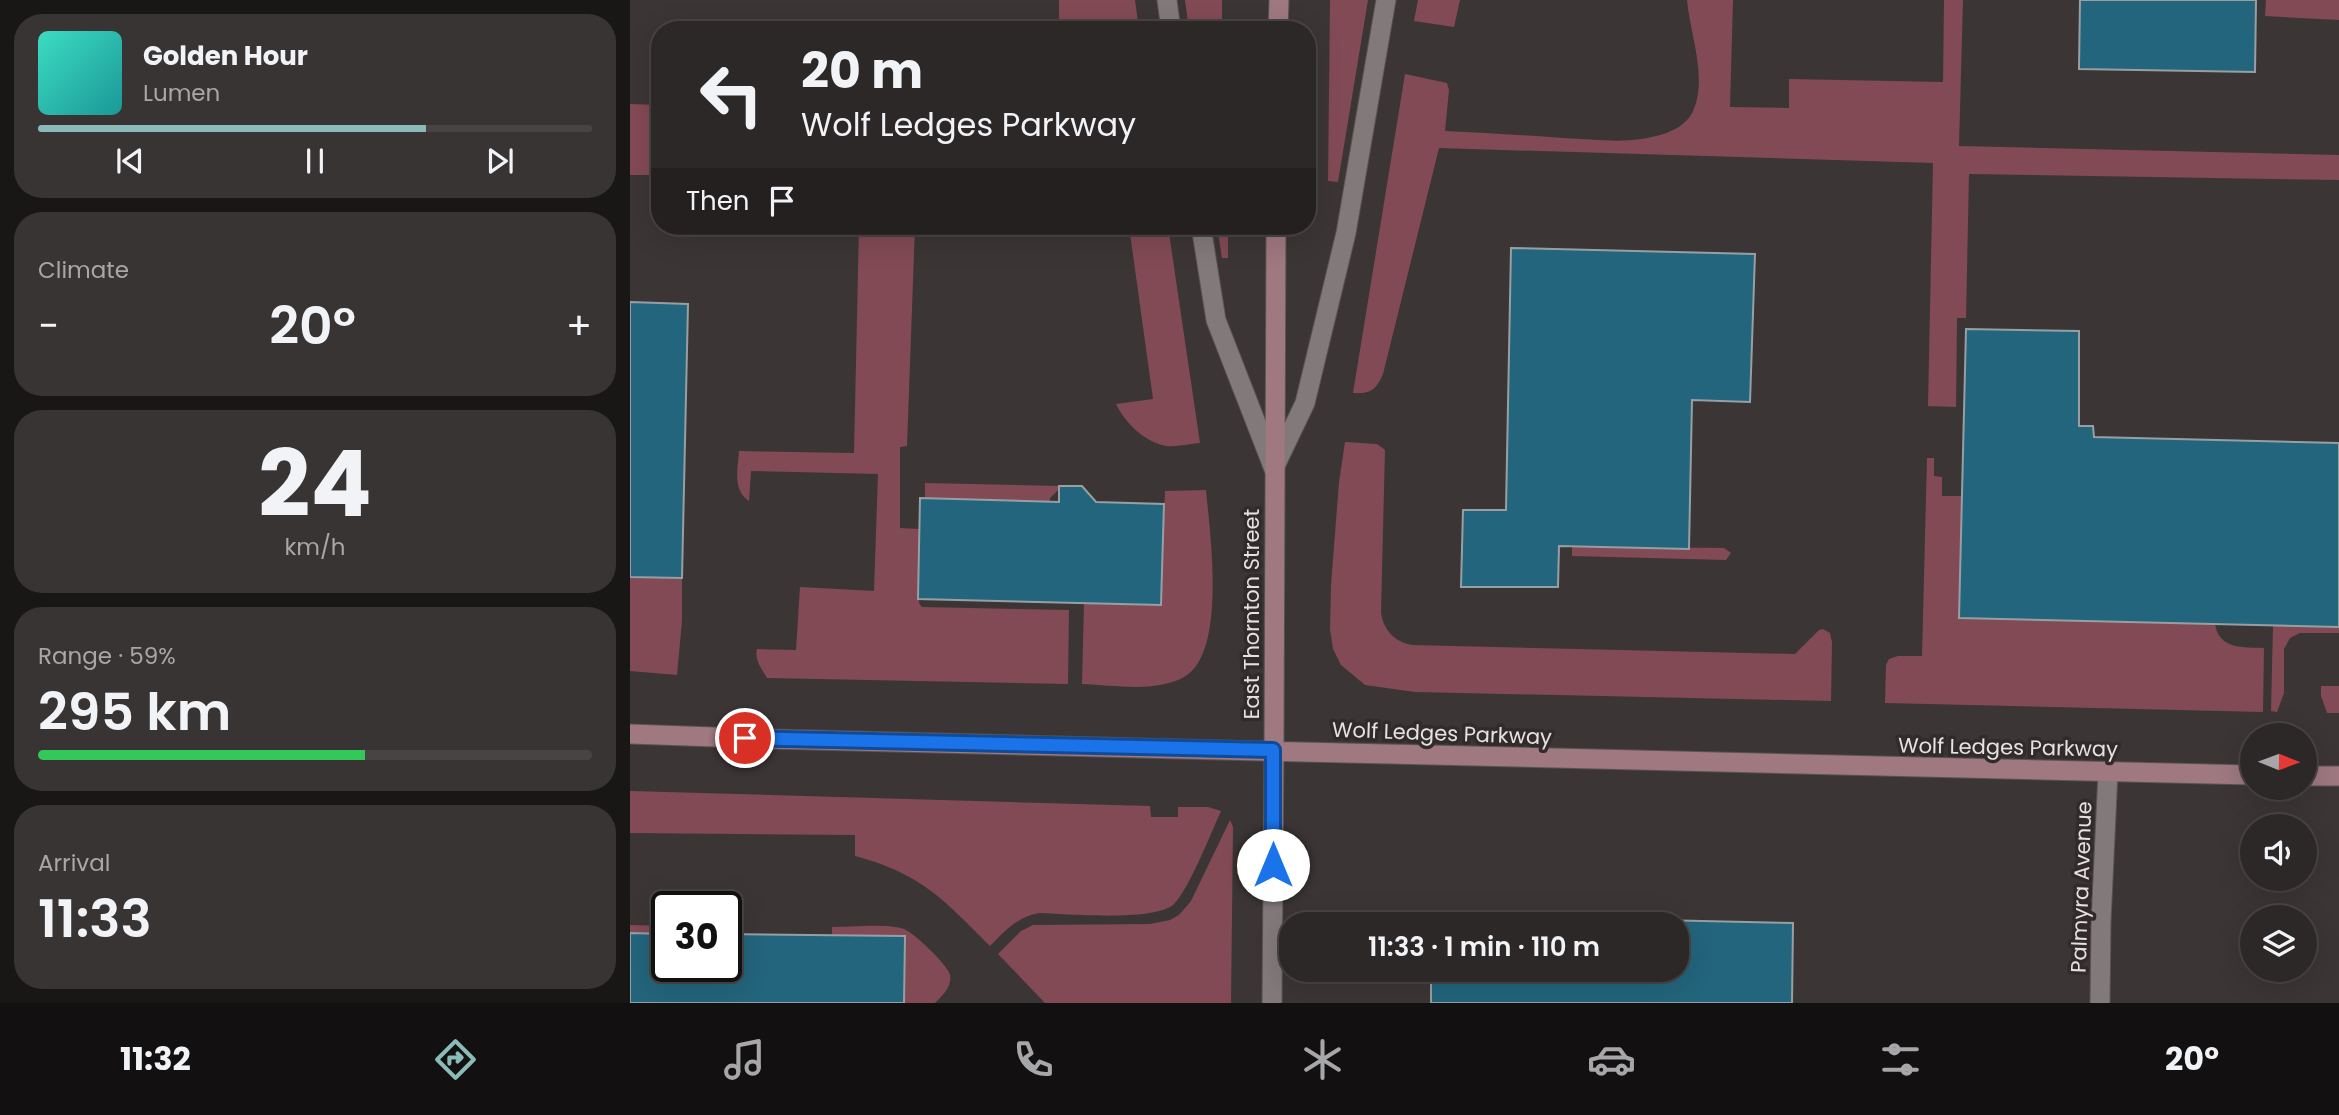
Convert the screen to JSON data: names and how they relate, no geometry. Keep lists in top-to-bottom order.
{
  "streets": {
    "main road": ["East Thornton Street", "Wolf Ledges Parkway"],
    "street": ["Palmyra Avenue"]
  },
  "crossings": [
    ["East Thornton Street", "Wolf Ledges Parkway"],
    ["Wolf Ledges Parkway", "Palmyra Avenue"]
  ],
  "north": "right",
  "page": {
    "turn": ["20 m", "Wolf Ledges Parkway"],
    "song": ["Golden Hour", "Lumen"],
    "then": "Then",
    "tile": [
      "Climate",
      ["24", "km/h"],
      ["Range · 59%", "295 km"],
      ["Arrival", "11:33"]
    ],
    "heat": ["−", "20°", "+"],
    "limit": "30",
    "trip": "11:33 · 1 min · 110 m",
    "tabs": ["11:32", "20°"]
  }
}
